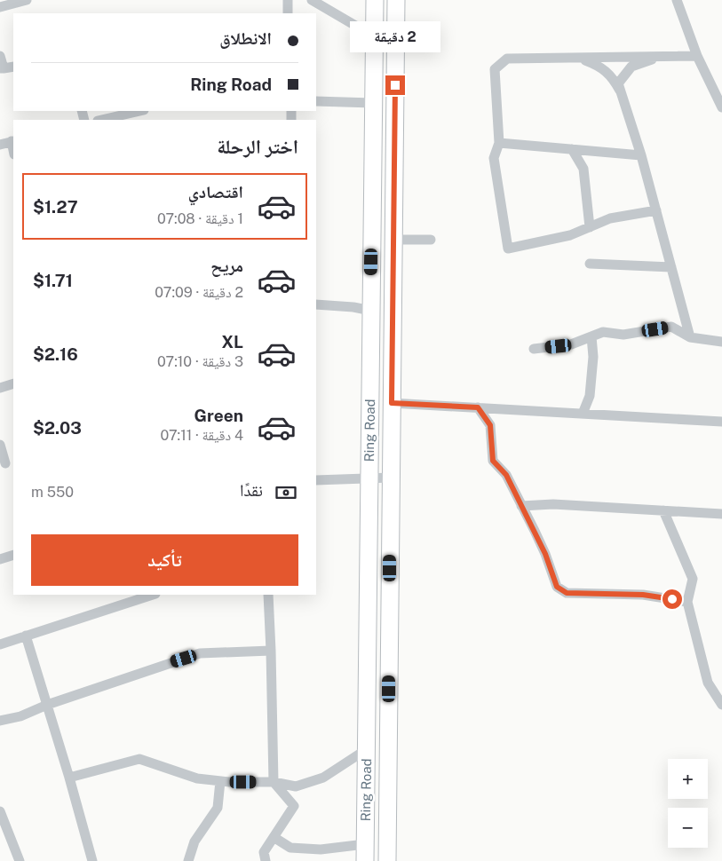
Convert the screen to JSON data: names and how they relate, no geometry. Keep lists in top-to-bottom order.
{
  "streets": {
    "main road": ["Ring Road"]
  },
  "page": {
    "banner": ["الانطلاق", "Ring Road"],
    "bubble": "2 دقيقة",
    "heading": "اختر الرحلة",
    "list": [
      {
        "name": "اقتصادي",
        "note": "1 دقيقة · 07:08",
        "value": "$1.27"
      },
      {
        "name": "مريح",
        "note": "2 دقيقة · 07:09",
        "value": "$1.71"
      },
      {
        "name": "XL",
        "note": "3 دقيقة · 07:10",
        "value": "$2.16"
      },
      {
        "name": "Green",
        "note": "4 دقيقة · 07:11",
        "value": "$2.03"
      }
    ],
    "pay": ["نقدًا", "550 m"],
    "buttons": "تأكيد",
    "map_buttons": ["+", "−"]
  }
}
